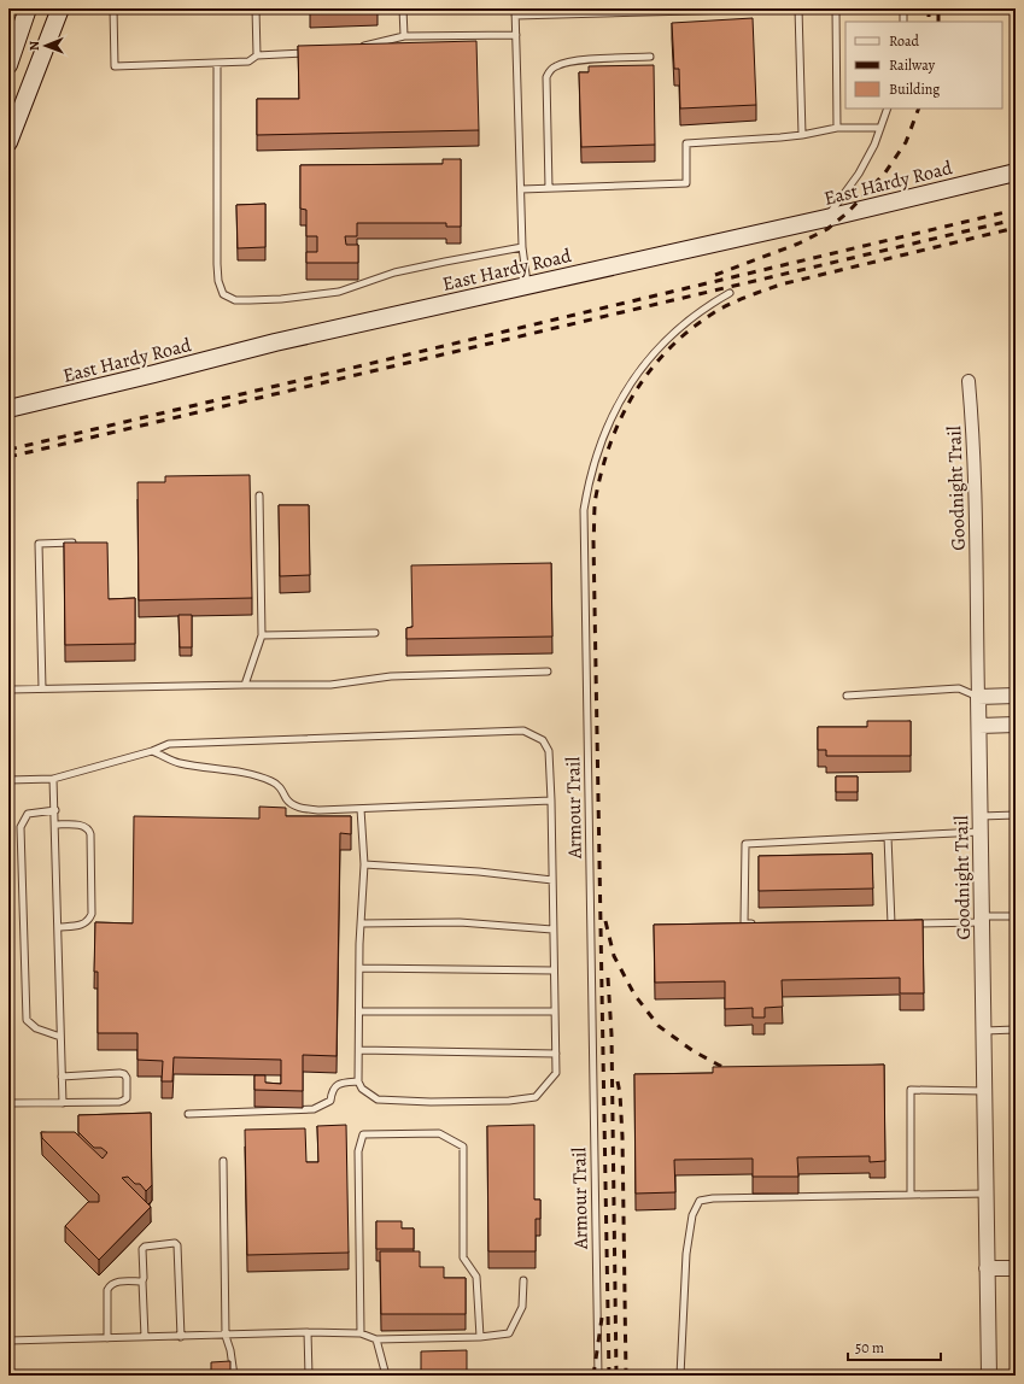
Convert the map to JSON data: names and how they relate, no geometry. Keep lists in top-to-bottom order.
{
  "streets": {
    "main road": ["East Hardy Road"],
    "street": ["Goodnight Trail"],
    "lane": ["Armour Trail"]
  },
  "legend": ["Road", "Railway", "Building"],
  "scale_bar": "50 m",
  "north": "left"
}
